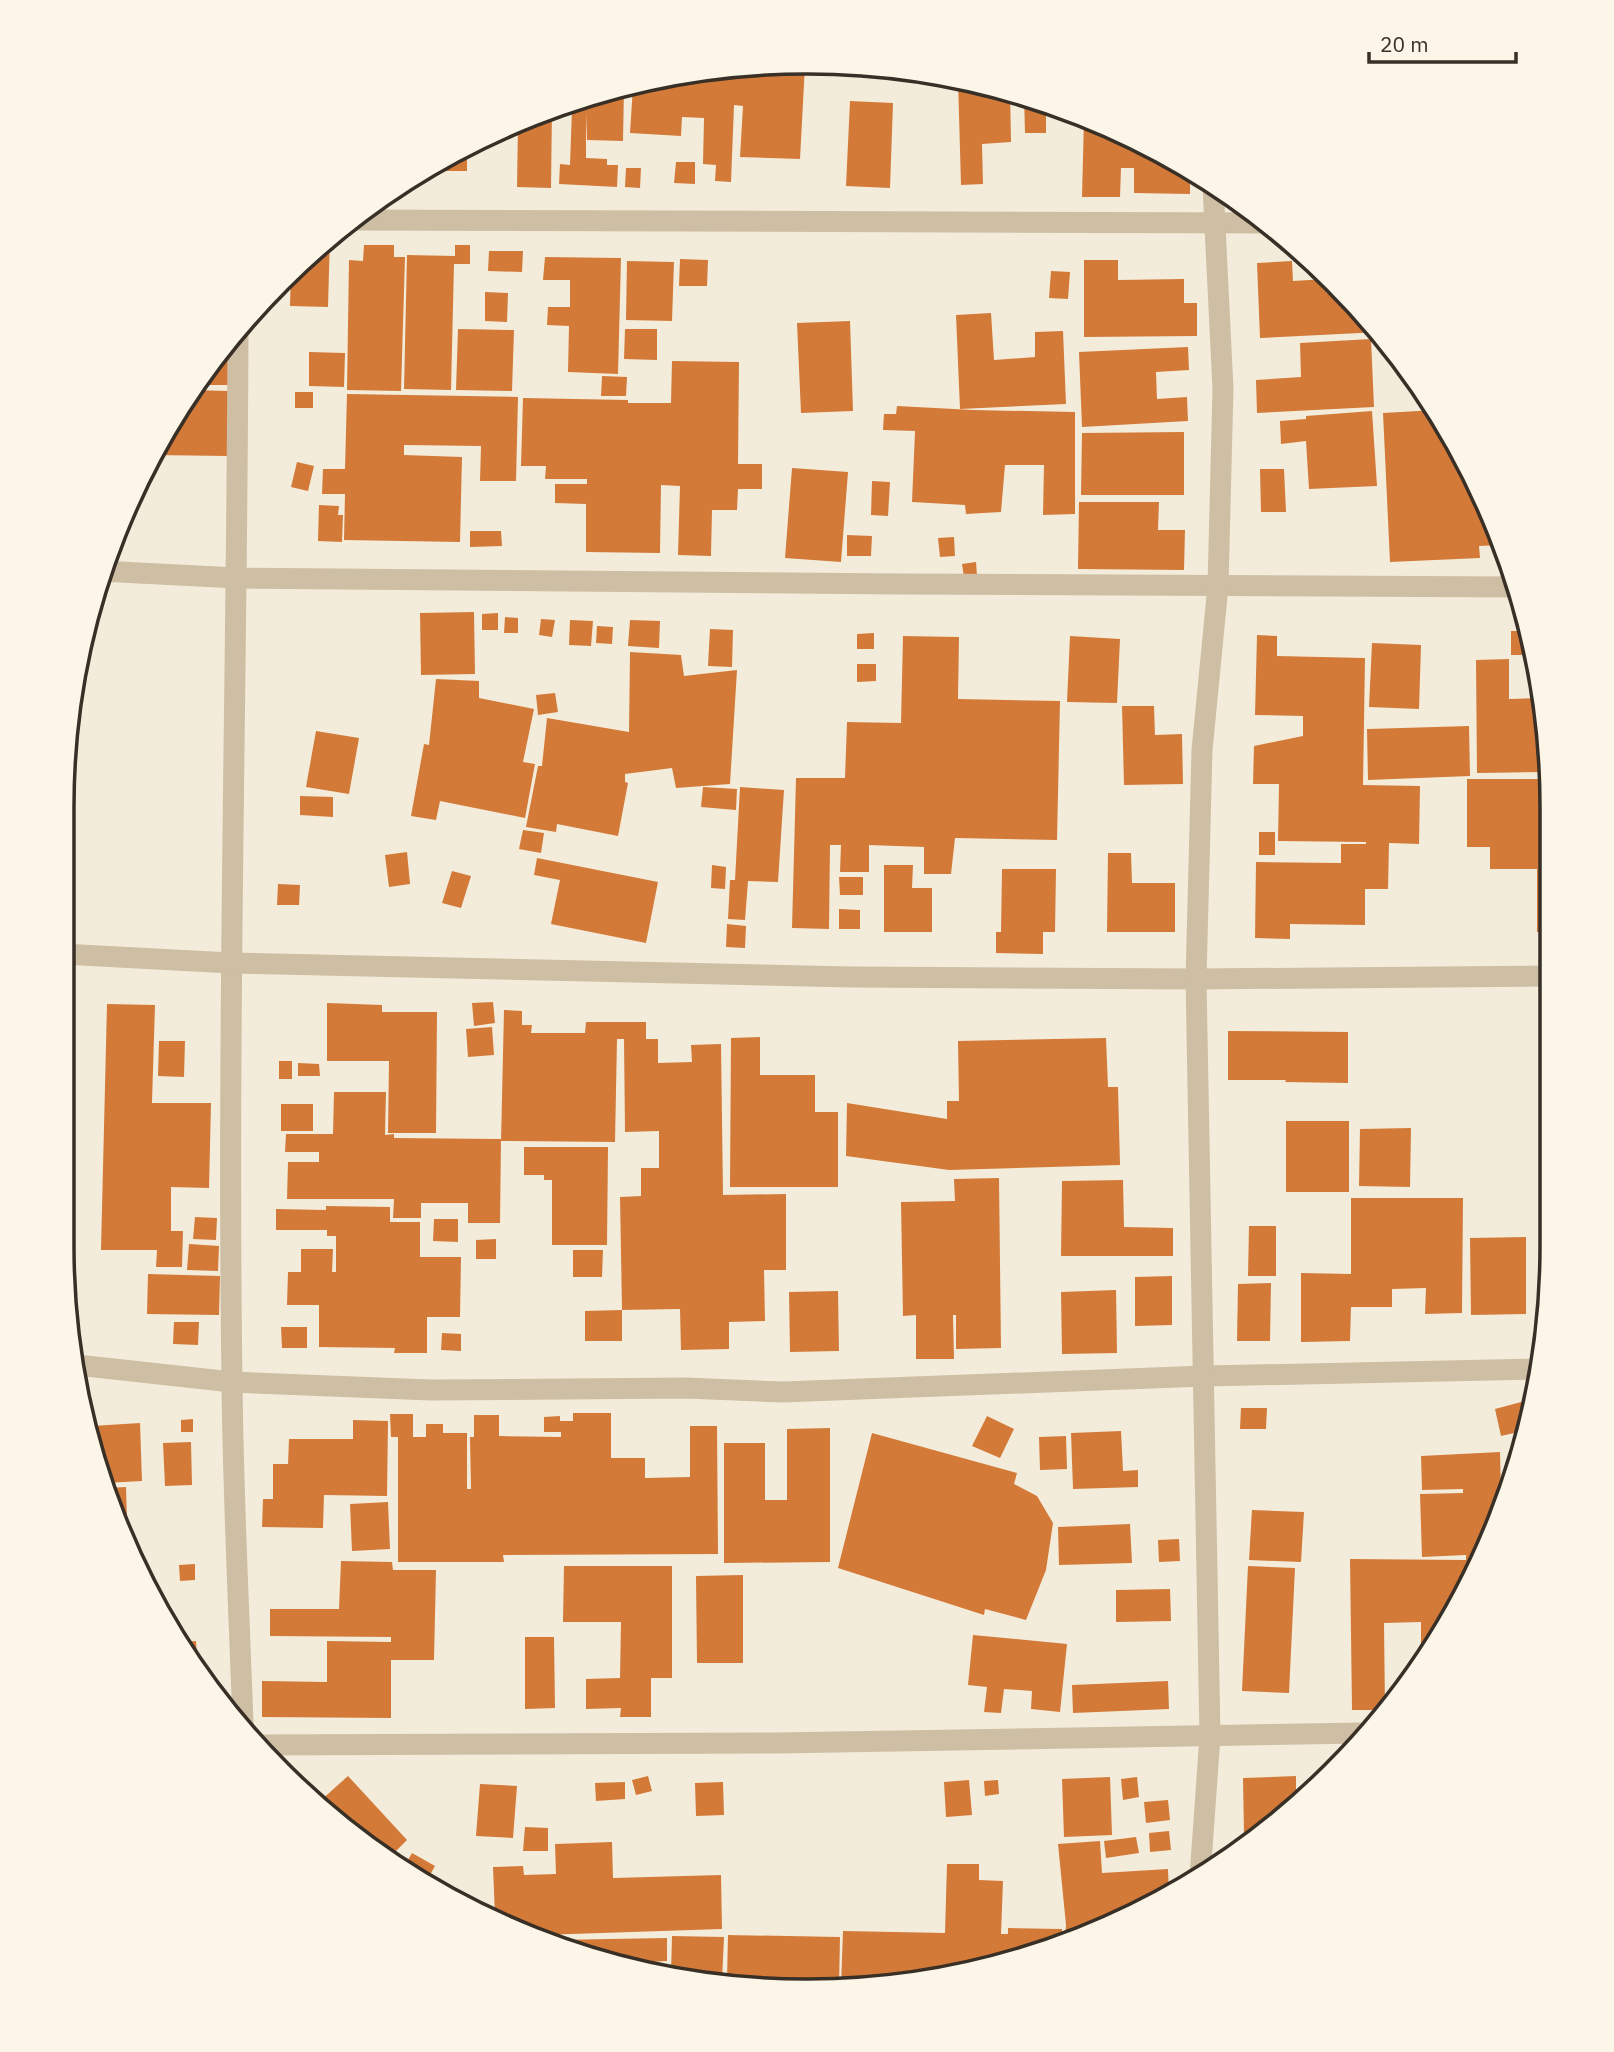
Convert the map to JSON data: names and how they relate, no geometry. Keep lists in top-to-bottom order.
{
  "scale_bar": "20 m"
}
